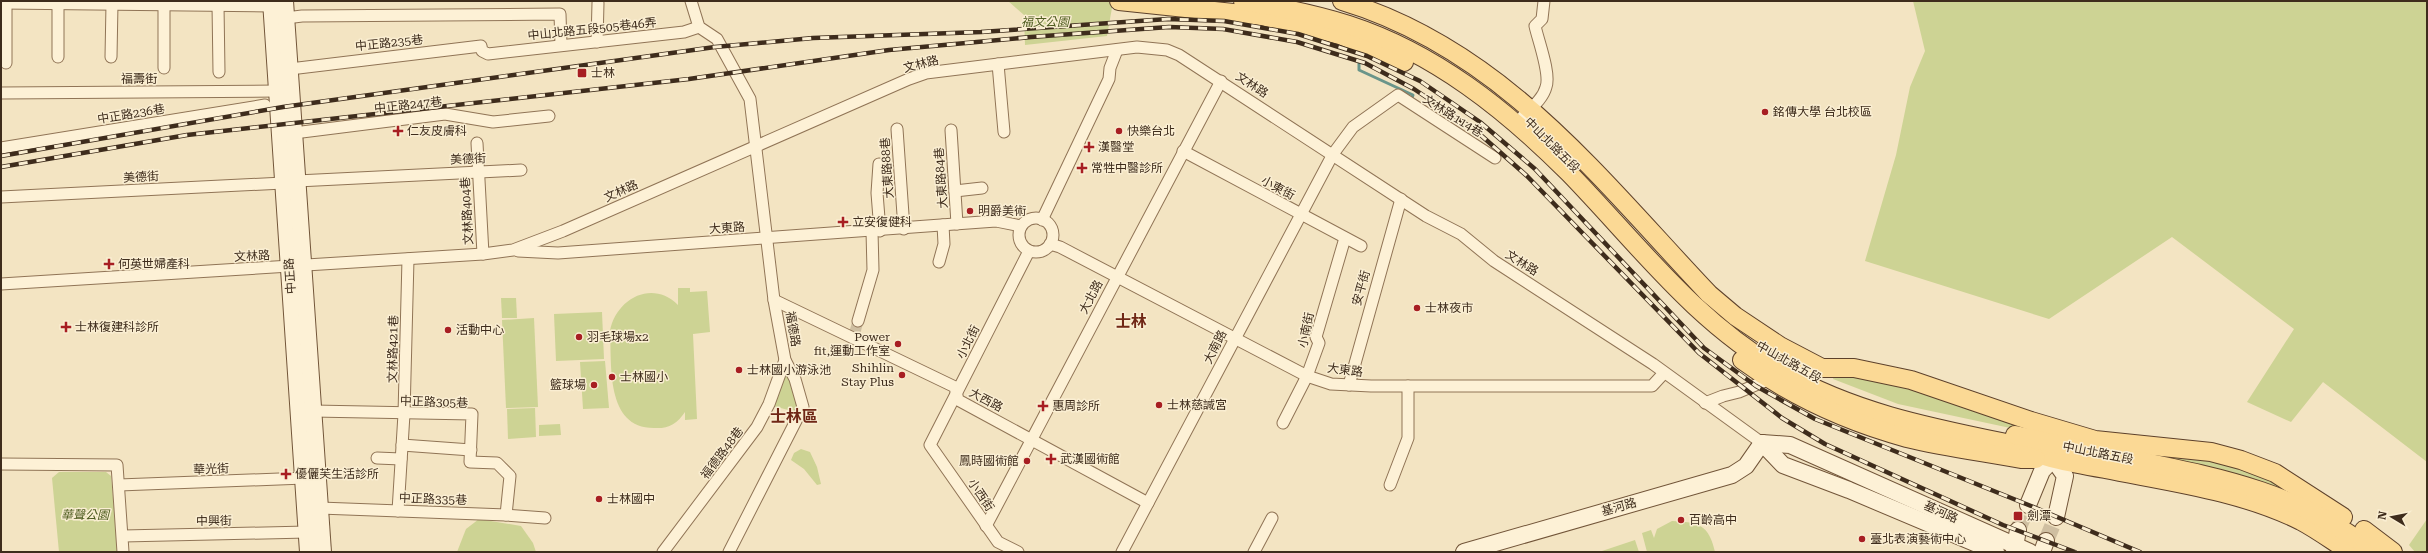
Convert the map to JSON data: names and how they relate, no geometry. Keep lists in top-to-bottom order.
{
  "streets": {
    "main road": ["中山北路五段", "中正路", "基河路"],
    "street": [
      "中山北路五段505巷46弄",
      "中正路235巷",
      "文林路",
      "福壽街",
      "中正路247巷",
      "中正路236巷",
      "文林路114巷",
      "美德街",
      "大東路88巷",
      "大東路84巷",
      "小東街",
      "文林路404巷",
      "大東路",
      "安平街",
      "大北路",
      "福德路",
      "小南街",
      "小北街",
      "大南路",
      "文林路421巷",
      "大西路",
      "中正路305巷",
      "福德路48巷",
      "華光街",
      "小西街",
      "中正路335巷",
      "中興街"
    ]
  },
  "crossings": [
    ["中山北路五段505巷46弄", "中正路235巷"],
    ["中山北路五段505巷46弄", "福德路"],
    ["中正路235巷", "中正路"],
    ["文林路", "文林路404巷"],
    ["文林路", "大東路"],
    ["文林路", "中正路"],
    ["文林路", "安平街"],
    ["文林路", "大北路"],
    ["文林路", "福德路"],
    ["文林路", "大南路"],
    ["文林路", "文林路421巷"],
    ["文林路", "基河路"],
    ["福壽街", "中正路"],
    ["中正路247巷", "中正路"],
    ["文林路114巷", "大南路"],
    ["美德街", "文林路404巷"],
    ["美德街", "中正路"],
    ["大東路88巷", "大東路"],
    ["大東路84巷", "大東路"],
    ["小東街", "大北路"],
    ["小東街", "小南街"],
    ["小東街", "大南路"],
    ["大東路", "安平街"],
    ["大東路", "大北路"],
    ["大東路", "福德路"],
    ["大東路", "小南街"],
    ["大東路", "小北街"],
    ["大東路", "大南路"],
    ["中正路", "中正路305巷"],
    ["中正路", "華光街"],
    ["中正路", "中正路335巷"],
    ["中正路", "中興街"],
    ["大北路", "大西路"],
    ["大北路", "小西街"],
    ["福德路", "大西路"],
    ["福德路", "福德路48巷"],
    ["小北街", "大西路"],
    ["小北街", "小西街"],
    ["大南路", "大西路"],
    ["文林路421巷", "中正路305巷"],
    ["文林路421巷", "中正路335巷"]
  ],
  "districts": ["士林", "士林區"],
  "parks": ["福文公園", "華聲公園"],
  "places": {
    "transit": ["士林", "劍潭"],
    "other": [
      "銘傳大學 台北校區",
      "快樂台北",
      "明爵美術",
      "士林夜市",
      "活動中心",
      "羽毛球場x2",
      "Power fit,運動工作室",
      "士林國小游泳池",
      "Shihlin Stay Plus",
      "士林國小",
      "籃球場",
      "士林慈諴宮",
      "鳳時國術館",
      "士林國中",
      "百齡高中",
      "臺北表演藝術中心"
    ],
    "health": [
      "仁友皮膚科",
      "漢醫堂",
      "常牲中醫診所",
      "立安復健科",
      "何英世婦產科",
      "士林復建科診所",
      "惠周診所",
      "武漢國術館",
      "優儷芙生活診所"
    ]
  },
  "north": "left"
}
